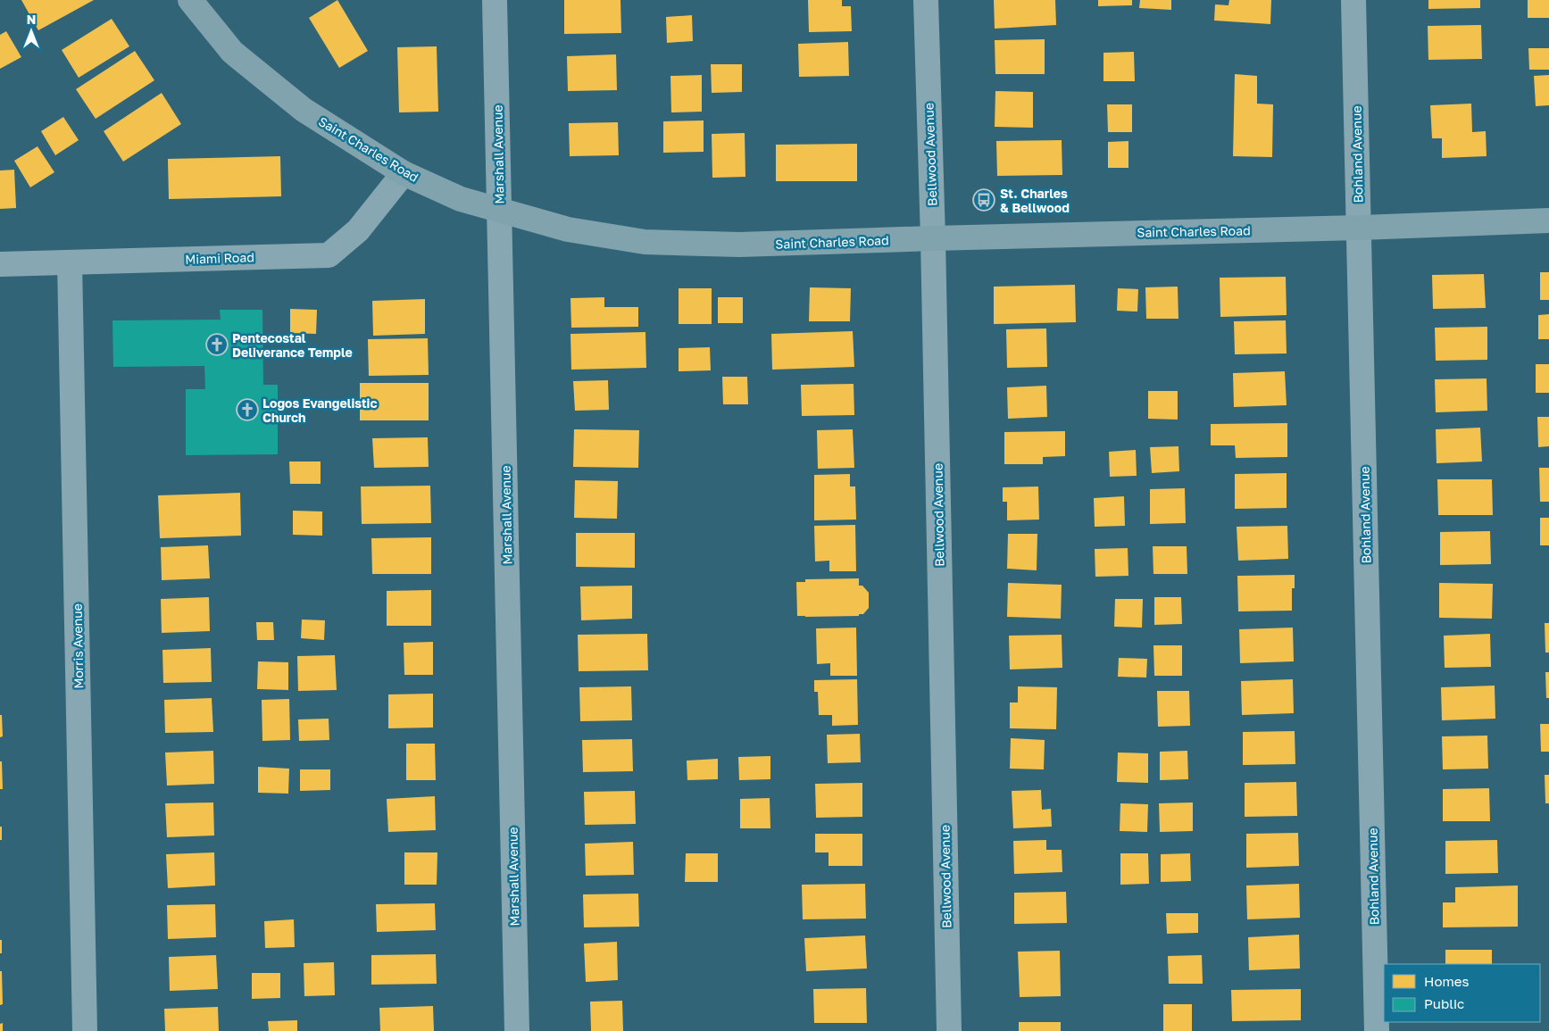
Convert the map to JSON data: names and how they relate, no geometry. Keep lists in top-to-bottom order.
{
  "streets": {
    "main road": ["Saint Charles Road"],
    "street": [
      "Marshall Avenue",
      "Bellwood Avenue",
      "Bohland Avenue",
      "Miami Road",
      "Morris Avenue"
    ]
  },
  "crossings": [
    ["Saint Charles Road", "Marshall Avenue"],
    ["Saint Charles Road", "Bellwood Avenue"],
    ["Saint Charles Road", "Bohland Avenue"],
    ["Saint Charles Road", "Miami Road"],
    ["Miami Road", "Morris Avenue"]
  ],
  "places": {
    "bus stop": ["St. Charles & Bellwood"],
    "church": ["Pentecostal Deliverance Temple", "Logos Evangelistic Church"]
  },
  "legend": ["Homes", "Public"],
  "north": "top"
}
